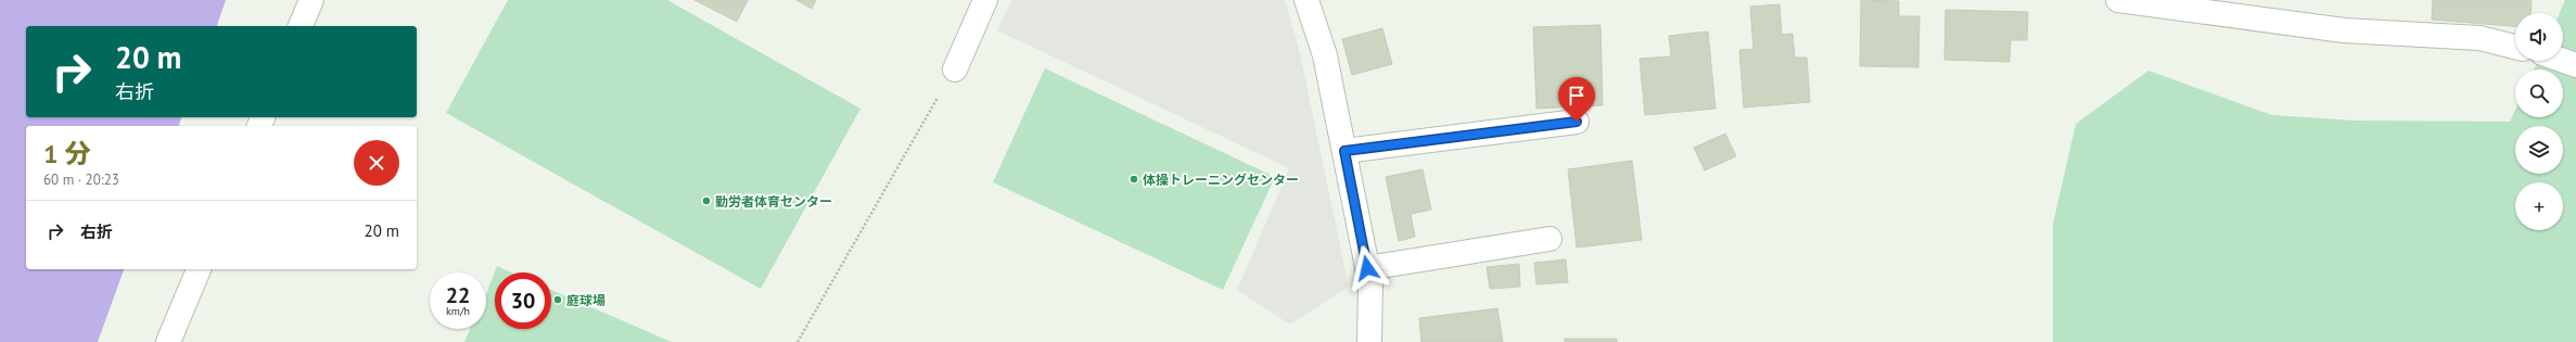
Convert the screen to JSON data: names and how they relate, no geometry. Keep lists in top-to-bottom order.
{
  "places": ["体操トレーニングセンター", "勤労者体育センター", "庭球場"],
  "page": {
    "map_buttons": "+",
    "turn": ["20 m", "右折"],
    "heading": ["1 分", "60 m · 20:23"],
    "list": [
      {
        "name": "右折",
        "value": "20 m"
      }
    ],
    "speed": "22 km/h",
    "limit": "30"
  }
}
